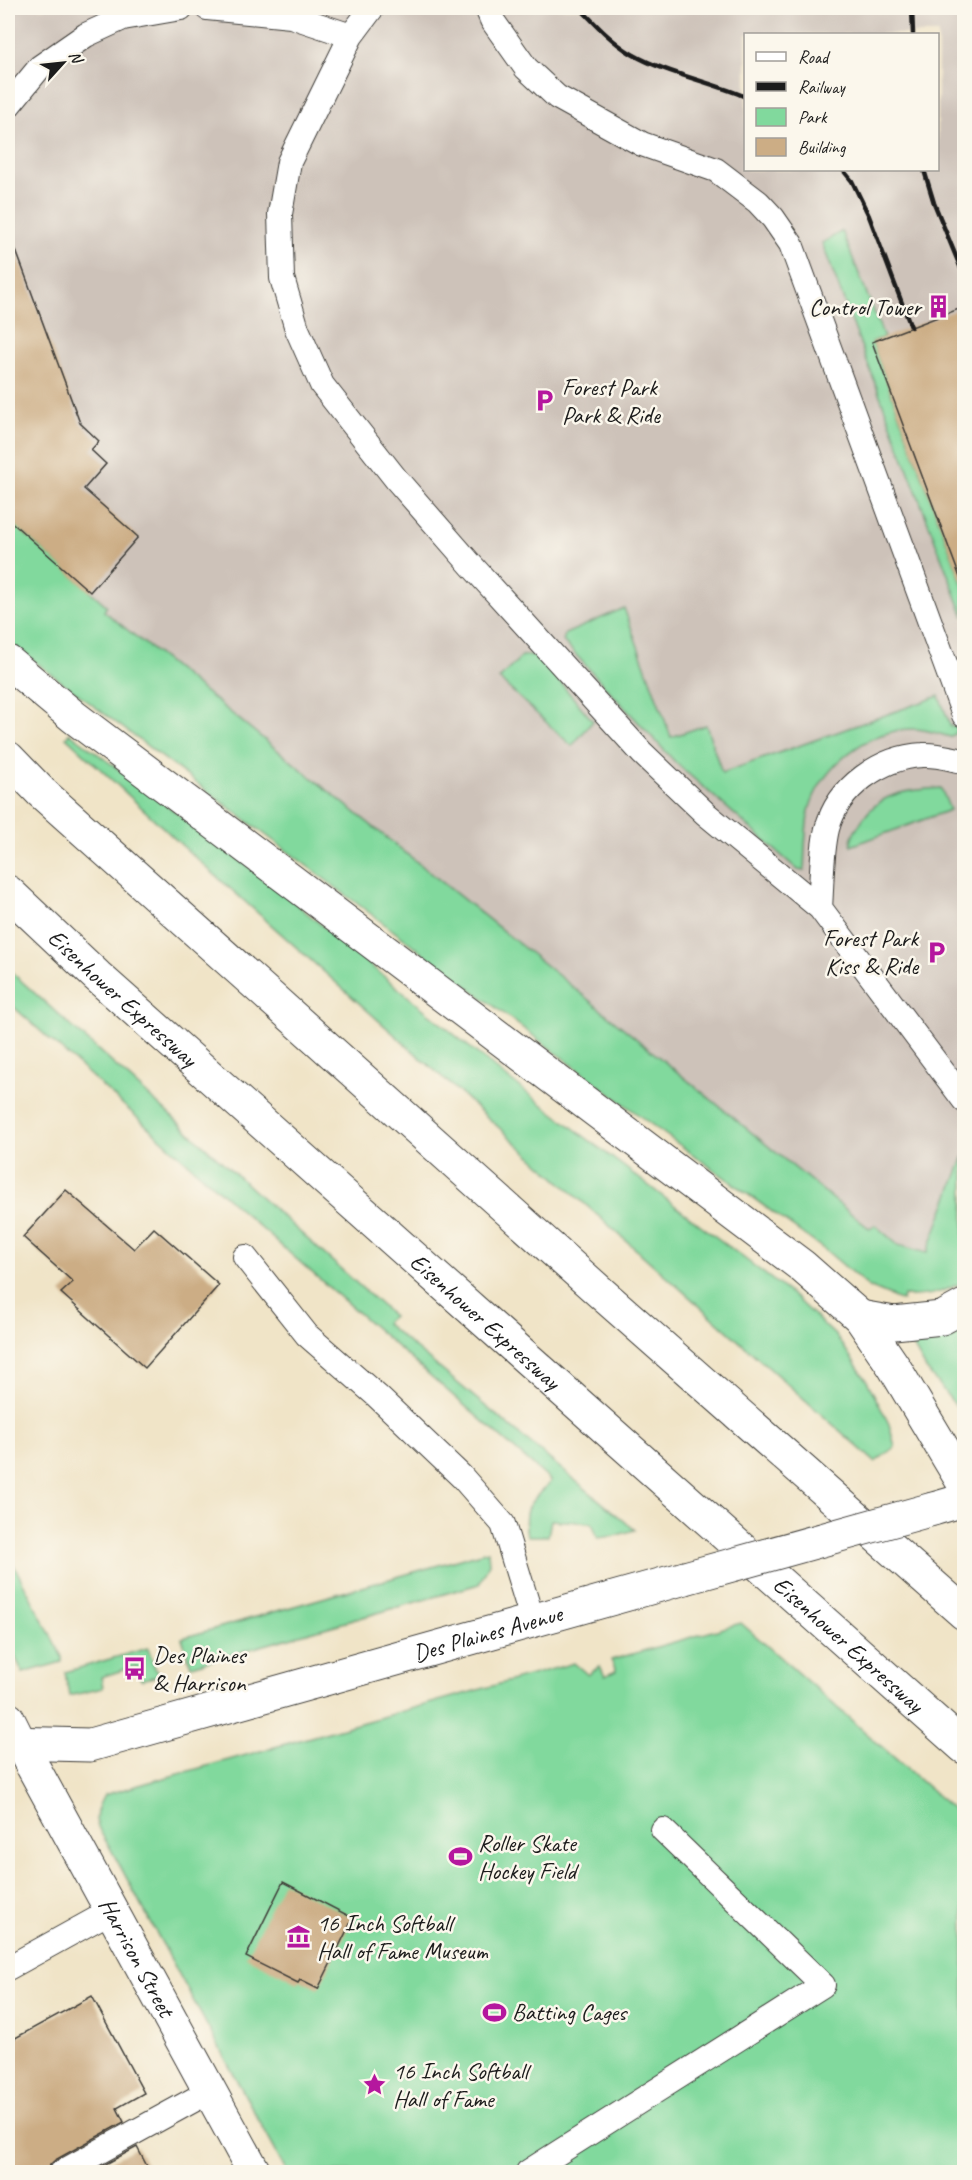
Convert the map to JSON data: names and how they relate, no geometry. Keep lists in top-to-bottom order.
{
  "streets": {
    "main road": ["Eisenhower Expressway", "Des Plaines Avenue", "Harrison Street"]
  },
  "crossings": [
    ["Des Plaines Avenue", "Harrison Street"]
  ],
  "places": {
    "building": ["Control Tower"],
    "parking": ["Forest Park Park & Ride", "Forest Park Kiss & Ride"],
    "bus stop": ["Des Plaines & Harrison"],
    "sports": ["Roller Skate Hockey Field", "Batting Cages"],
    "museum": ["16 Inch Softball Hall of Fame Museum"],
    "place": ["16 Inch Softball Hall of Fame"]
  },
  "legend": [
    "Road",
    "Railway",
    "Park",
    "Building"
  ],
  "north": "top right"
}
